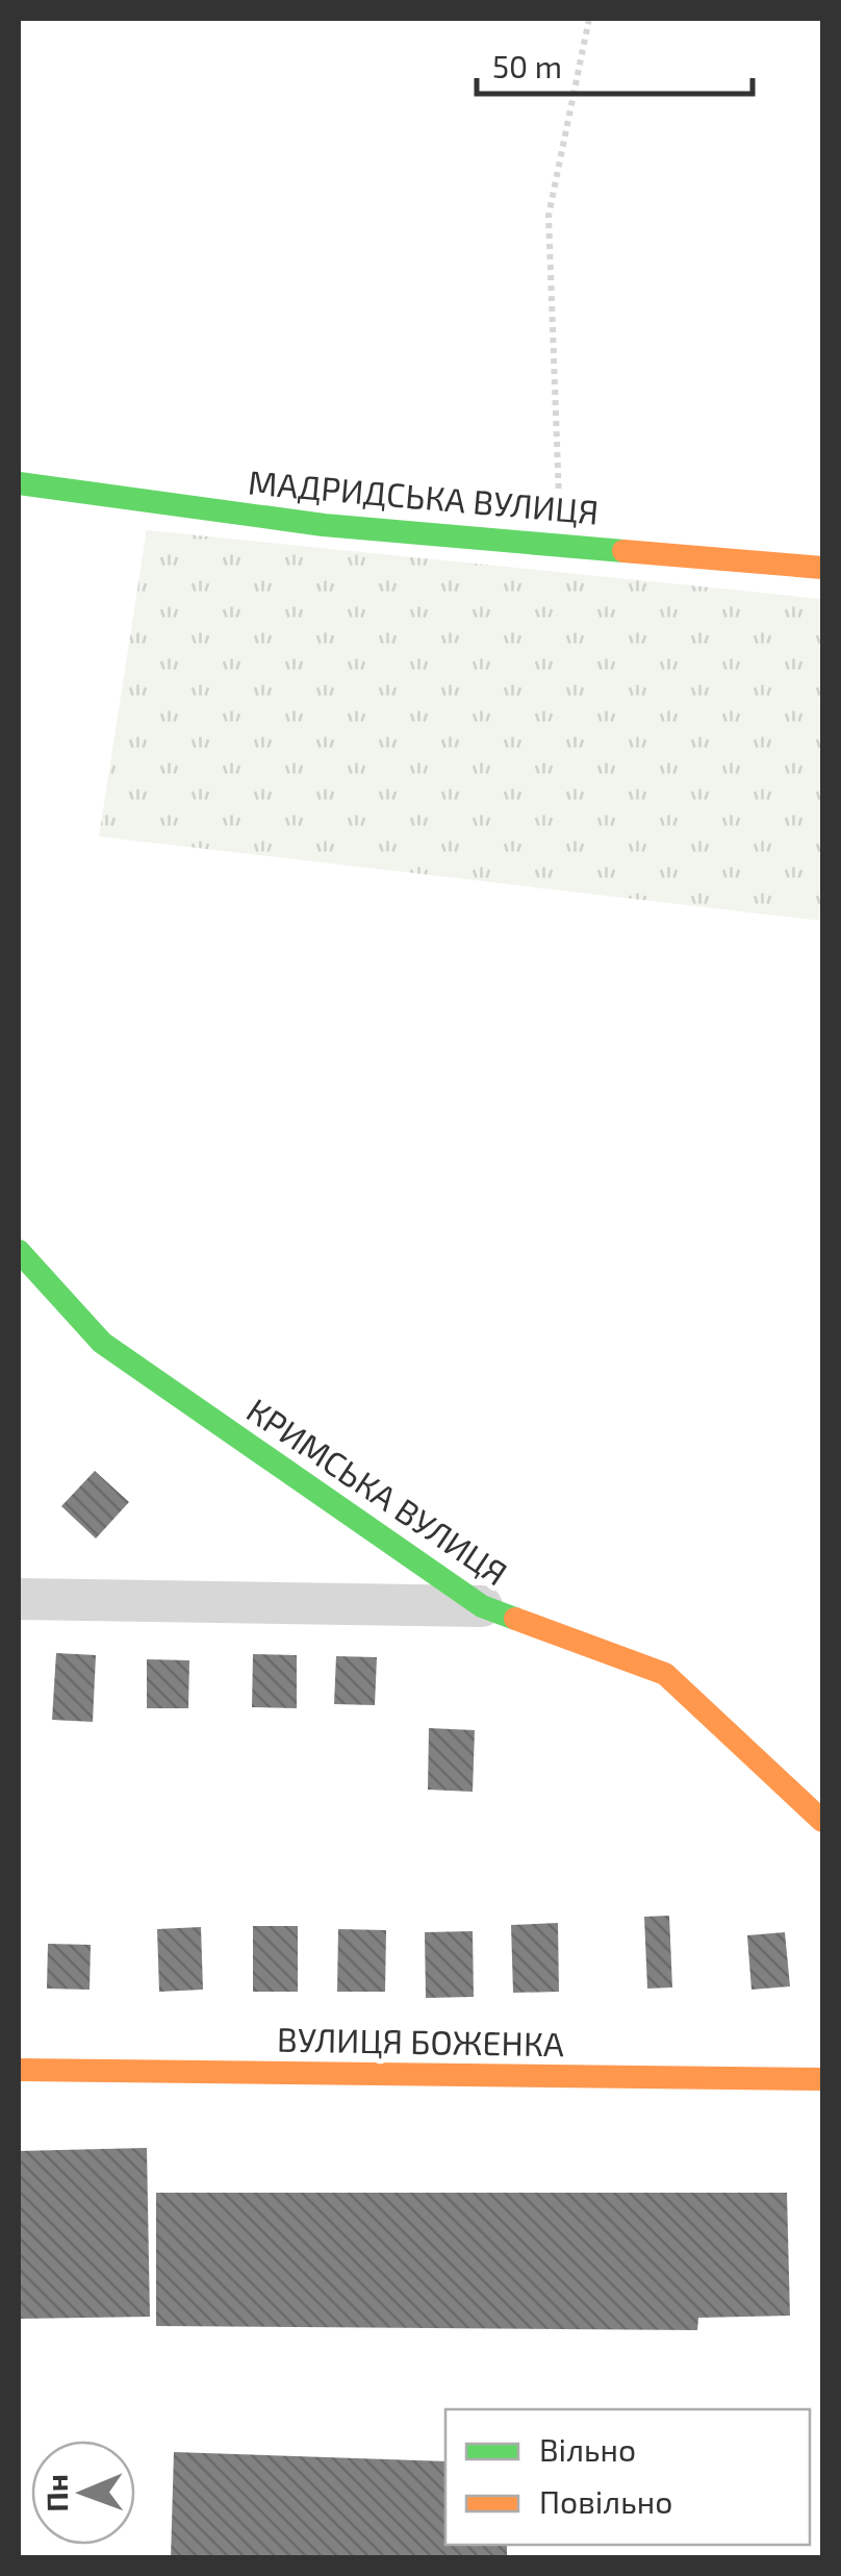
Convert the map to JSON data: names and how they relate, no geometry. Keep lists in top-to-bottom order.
{
  "streets": {
    "street": ["МАДРИДСЬКА ВУЛИЦЯ", "КРИМСЬКА ВУЛИЦЯ", "ВУЛИЦЯ БОЖЕНКА"]
  },
  "legend": ["Вільно", "Повільно"],
  "scale_bar": "50 m",
  "north": "left"
}
